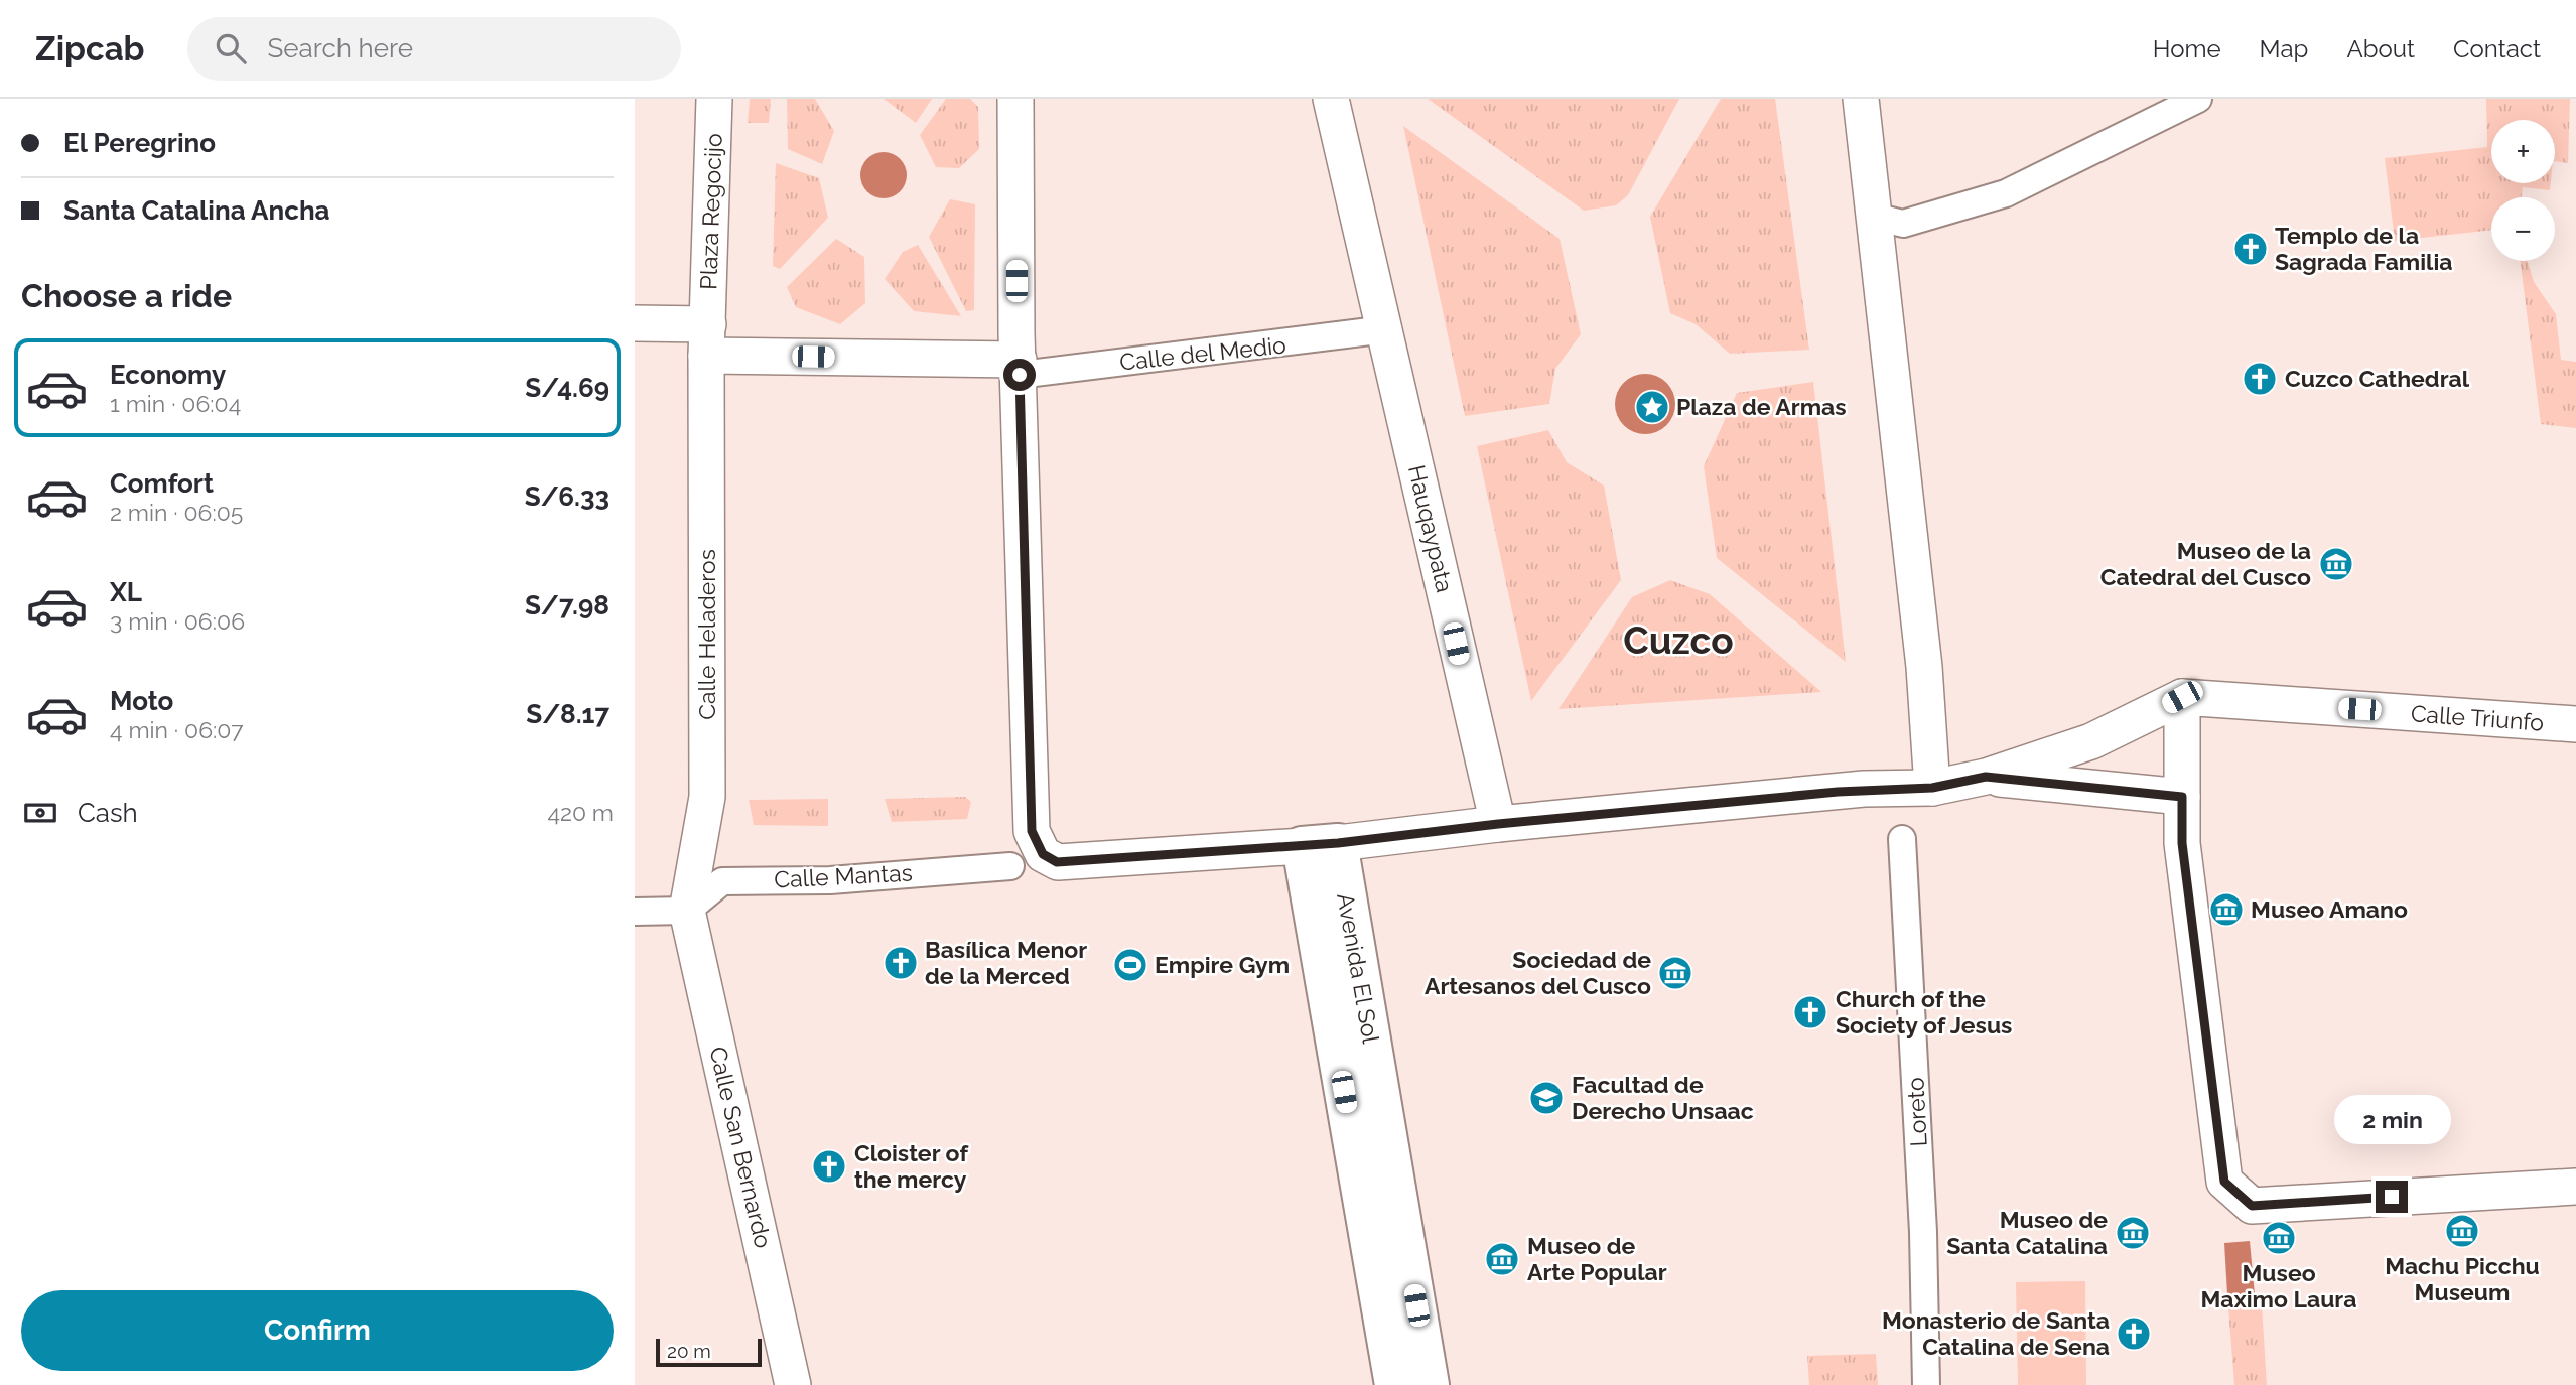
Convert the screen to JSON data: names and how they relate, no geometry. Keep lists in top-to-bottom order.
{
  "streets": {
    "street": [
      "Plaza Regocijo",
      "Calle del Medio",
      "Hauqaypata",
      "Calle Heladeros",
      "Calle Triunfo",
      "Calle Mantas",
      "Avenida El Sol",
      "Loreto",
      "Calle San Bernardo"
    ]
  },
  "crossings": [
    ["Plaza Regocijo", "Calle Heladeros"],
    ["Calle del Medio", "Hauqaypata"],
    ["Calle Heladeros", "Calle Mantas"],
    ["Calle Heladeros", "Calle San Bernardo"],
    ["Calle Mantas", "Calle San Bernardo"]
  ],
  "districts": ["Cuzco"],
  "places": {
    "church": [
      "Templo de la Sagrada Familia",
      "Cuzco Cathedral",
      "Basílica Menor de la Merced",
      "Church of the Society of Jesus",
      "Cloister of the mercy",
      "Monasterio de Santa Catalina de Sena"
    ],
    "place": ["Plaza de Armas"],
    "museum": [
      "Museo de la Catedral del Cusco",
      "Museo Amano",
      "Sociedad de Artesanos del Cusco",
      "Machu Picchu Museum",
      "Museo de Santa Catalina",
      "Museo Maximo Laura",
      "Museo de Arte Popular"
    ],
    "sports": ["Empire Gym"],
    "school or university": ["Facultad de Derecho Unsaac"]
  },
  "scale_bar": "20 m",
  "page": {
    "header": "Zipcab",
    "search": "Search here",
    "nav": [
      "Home",
      "Map",
      "About",
      "Contact"
    ],
    "banner": ["El Peregrino", "Santa Catalina Ancha"],
    "map_buttons": ["+", "−"],
    "heading": "Choose a ride",
    "list": [
      {
        "name": "Economy",
        "note": "1 min · 06:04",
        "value": "S/4.69"
      },
      {
        "name": "Comfort",
        "note": "2 min · 06:05",
        "value": "S/6.33"
      },
      {
        "name": "XL",
        "note": "3 min · 06:06",
        "value": "S/7.98"
      },
      {
        "name": "Moto",
        "note": "4 min · 06:07",
        "value": "S/8.17"
      }
    ],
    "pay": ["Cash", "420 m"],
    "bubble": "2 min",
    "buttons": "Confirm",
    "scale": "20 m"
  }
}
